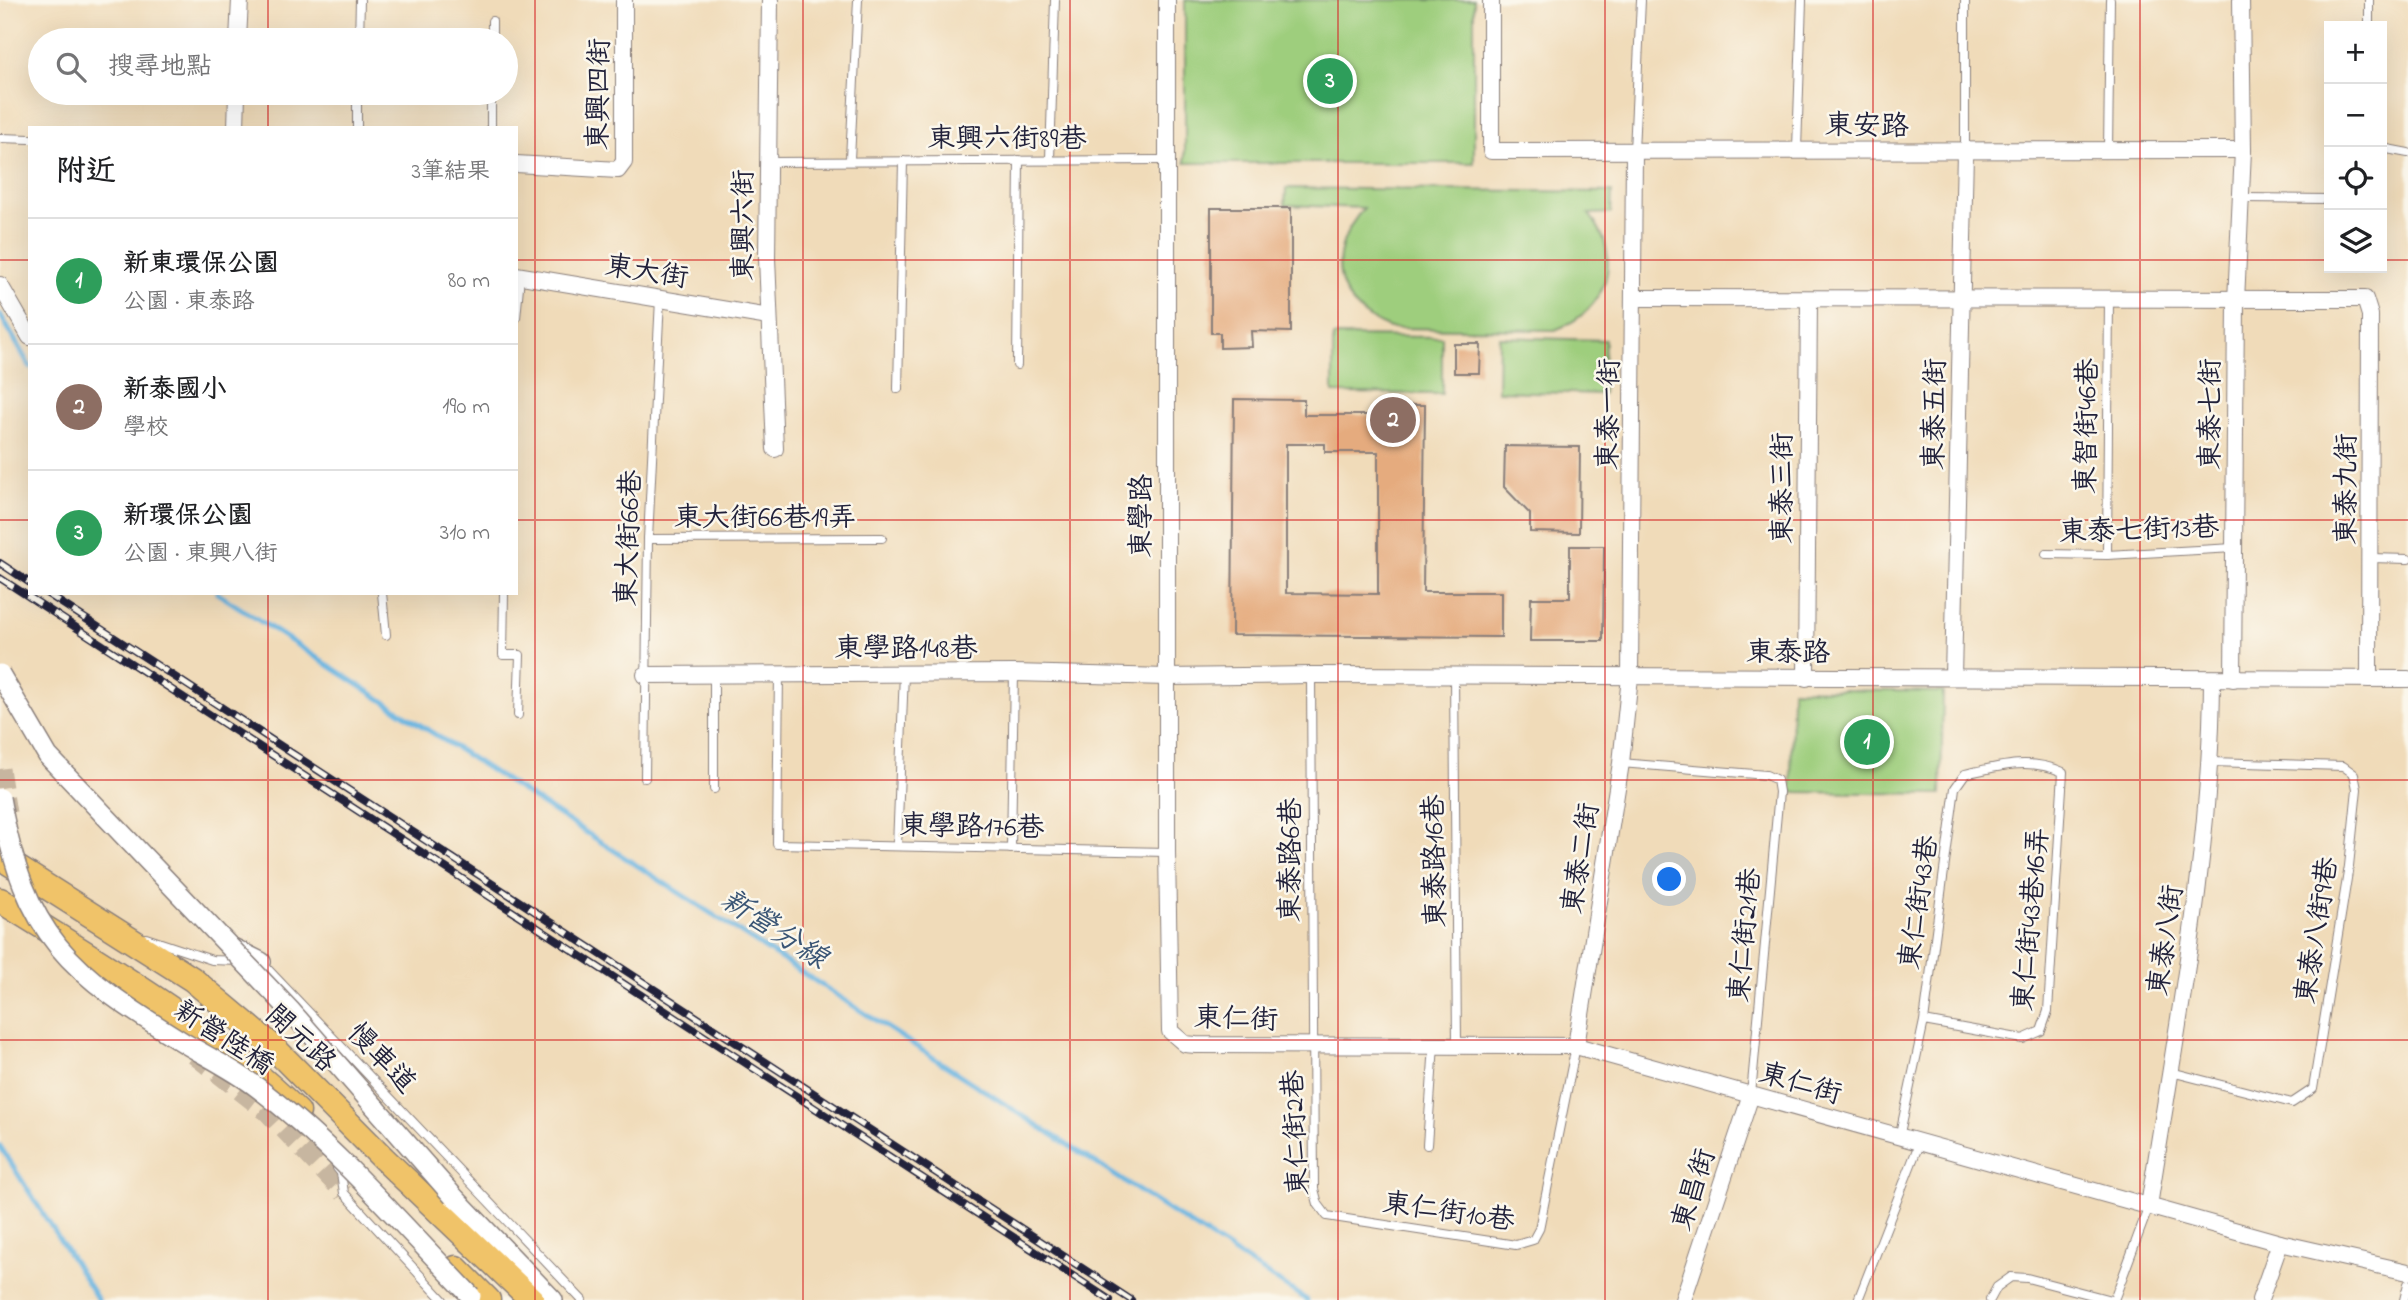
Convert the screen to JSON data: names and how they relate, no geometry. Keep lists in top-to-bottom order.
{
  "streets": {
    "main road": ["開元路"],
    "street": [
      "東興四街",
      "東安路",
      "東興六街",
      "東大街",
      "東泰一街",
      "東泰五街",
      "東泰七街",
      "東泰三街",
      "東泰九街",
      "東學路",
      "東學路148巷",
      "東泰路",
      "東泰二街",
      "東泰八街",
      "東仁街",
      "新營陸橋",
      "東昌街"
    ],
    "lane": [
      "東興六街89巷",
      "東智街46巷",
      "東大街66巷19弄",
      "東泰七街13巷",
      "東大街66巷",
      "東學路176巷",
      "東泰路6巷",
      "東泰路16巷",
      "東仁街43巷",
      "東仁街43巷16弄",
      "東泰八街9巷",
      "東仁街21巷",
      "慢車道",
      "東仁街2巷",
      "東仁街10巷"
    ]
  },
  "crossings": [
    ["東安路", "東泰一街"],
    ["東安路", "東泰五街"],
    ["東安路", "東泰七街"],
    ["東興六街89巷", "東興六街"],
    ["東興六街89巷", "東學路"],
    ["東興六街", "東大街"],
    ["東大街", "東大街66巷"],
    ["東泰一街", "東泰路"],
    ["東泰一街", "東泰二街"],
    ["東泰五街", "東泰路"],
    ["東泰七街", "東泰九街"],
    ["東泰七街", "東泰七街13巷"],
    ["東泰七街", "東泰路"],
    ["東智街46巷", "東泰七街13巷"],
    ["東泰三街", "東泰路"],
    ["東泰九街", "東泰路"],
    ["東大街66巷19弄", "東大街66巷"],
    ["東學路", "東學路148巷"],
    ["東學路", "東泰路"],
    ["東學路", "東學路176巷"],
    ["東學路", "東仁街"],
    ["東大街66巷", "東學路148巷"],
    ["東學路148巷", "東泰路"],
    ["東學路148巷", "東學路176巷"],
    ["東泰路", "東泰二街"],
    ["東泰路", "東泰路6巷"],
    ["東泰路", "東泰路16巷"],
    ["東泰路", "東泰八街"],
    ["東泰二街", "東仁街21巷"],
    ["東泰二街", "東仁街"],
    ["東泰二街", "東仁街10巷"],
    ["東泰路6巷", "東仁街"],
    ["東泰路6巷", "東仁街2巷"],
    ["東泰路16巷", "東仁街"],
    ["東仁街43巷", "東仁街43巷16弄"],
    ["東仁街43巷", "東仁街"],
    ["東泰八街9巷", "東泰八街"],
    ["東仁街21巷", "東仁街"],
    ["東仁街21巷", "東昌街"],
    ["東泰八街", "東仁街"],
    ["東仁街", "東仁街2巷"],
    ["東仁街", "東昌街"],
    ["東仁街", "東仁街10巷"],
    ["新營陸橋", "開元路"],
    ["東仁街2巷", "東仁街10巷"]
  ],
  "water": ["新營分線"],
  "page": {
    "map_buttons": ["+", "−"],
    "search": "搜尋地點",
    "pins": ["3", "2", "1"],
    "heading": ["附近", "3筆結果"],
    "list": [
      {
        "mark": "1",
        "name": "新東環保公園",
        "note": "公園 · 東泰路",
        "value": "80 m"
      },
      {
        "mark": "2",
        "name": "新泰國小",
        "note": "學校",
        "value": "190 m"
      },
      {
        "mark": "3",
        "name": "新環保公園",
        "note": "公園 · 東興八街",
        "value": "310 m"
      }
    ]
  }
}
